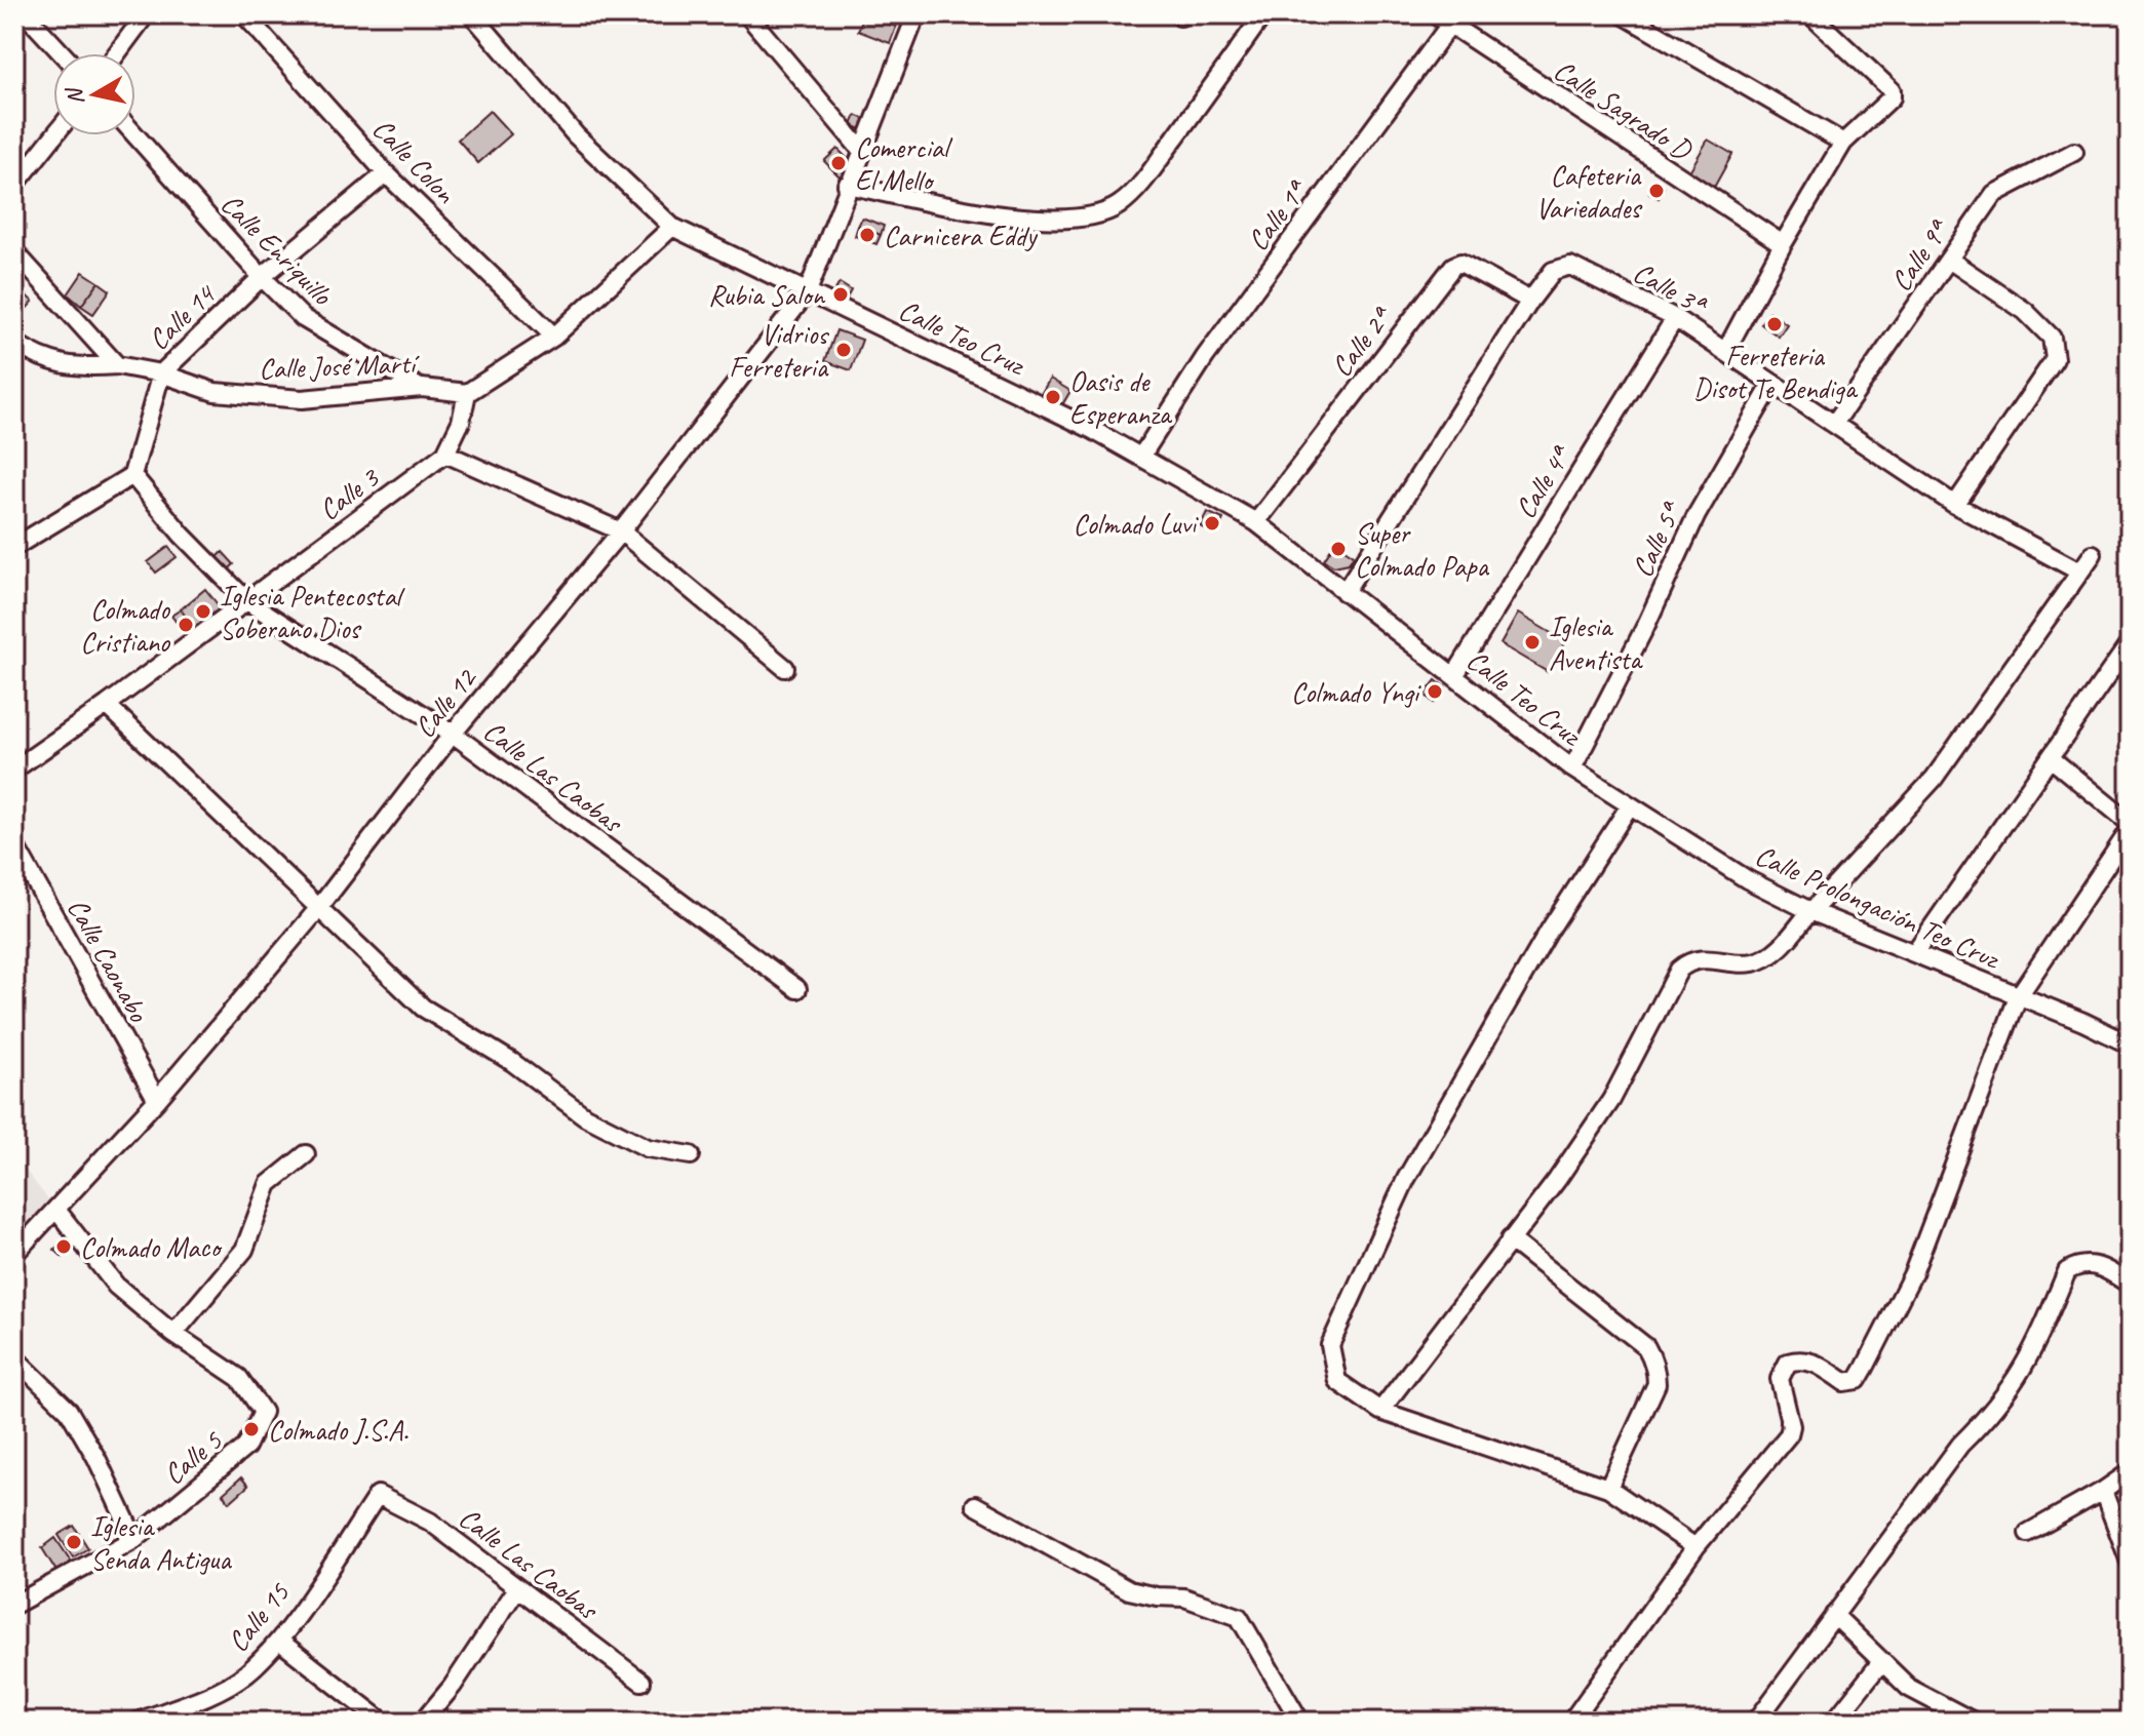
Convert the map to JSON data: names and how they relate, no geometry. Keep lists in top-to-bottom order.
{
  "streets": {
    "street": [
      "Calle Sagrado D",
      "Calle Colon",
      "Calle 1ª",
      "Calle Enriquillo",
      "Calle 9ª",
      "Calle 3ª",
      "Calle 14",
      "Calle Teo Cruz",
      "Calle 2ª",
      "Calle José Martí",
      "Calle 4ª",
      "Calle 3",
      "Calle 5ª",
      "Calle 12",
      "Calle Las Caobas",
      "Calle Prolongación Teo Cruz",
      "Calle Caonabo",
      "Calle 5",
      "Calle 15"
    ]
  },
  "crossings": [
    ["Calle Sagrado D", "Calle 1ª"],
    ["Calle Colon", "Calle 14"],
    ["Calle 1ª", "Calle Teo Cruz"],
    ["Calle Enriquillo", "Calle 14"],
    ["Calle Enriquillo", "Calle José Martí"],
    ["Calle 9ª", "Calle 3ª"],
    ["Calle 3ª", "Calle Teo Cruz"],
    ["Calle 3ª", "Calle 2ª"],
    ["Calle 3ª", "Calle 4ª"],
    ["Calle 3ª", "Calle 5ª"],
    ["Calle 14", "Calle José Martí"],
    ["Calle 14", "Calle Las Caobas"],
    ["Calle Teo Cruz", "Calle 2ª"],
    ["Calle Teo Cruz", "Calle 4ª"],
    ["Calle Teo Cruz", "Calle 5ª"],
    ["Calle Teo Cruz", "Calle 12"],
    ["Calle Teo Cruz", "Calle Prolongación Teo Cruz"],
    ["Calle José Martí", "Calle 3"],
    ["Calle 3", "Calle Las Caobas"],
    ["Calle 5ª", "Calle Prolongación Teo Cruz"],
    ["Calle 12", "Calle Las Caobas"],
    ["Calle 12", "Calle Caonabo"],
    ["Calle Las Caobas", "Calle 15"]
  ],
  "places": [
    "Comercial El Mello",
    "Cafeteria Variedades",
    "Carnicera Eddy",
    "Rubia Salon",
    "Ferreteria Disot Te Bendiga",
    "Vidrios Ferreteria",
    "Oasis de Esperanza",
    "Colmado Luvi",
    "Super Colmado Papa",
    "Iglesia Pentecostal Soberano Dios",
    "Colmado Cristiano",
    "Iglesia Aventista",
    "Colmado Yngi",
    "Colmado Maco",
    "Colmado J.S.A.",
    "Iglesia Senda Antigua"
  ],
  "north": "left"
}
